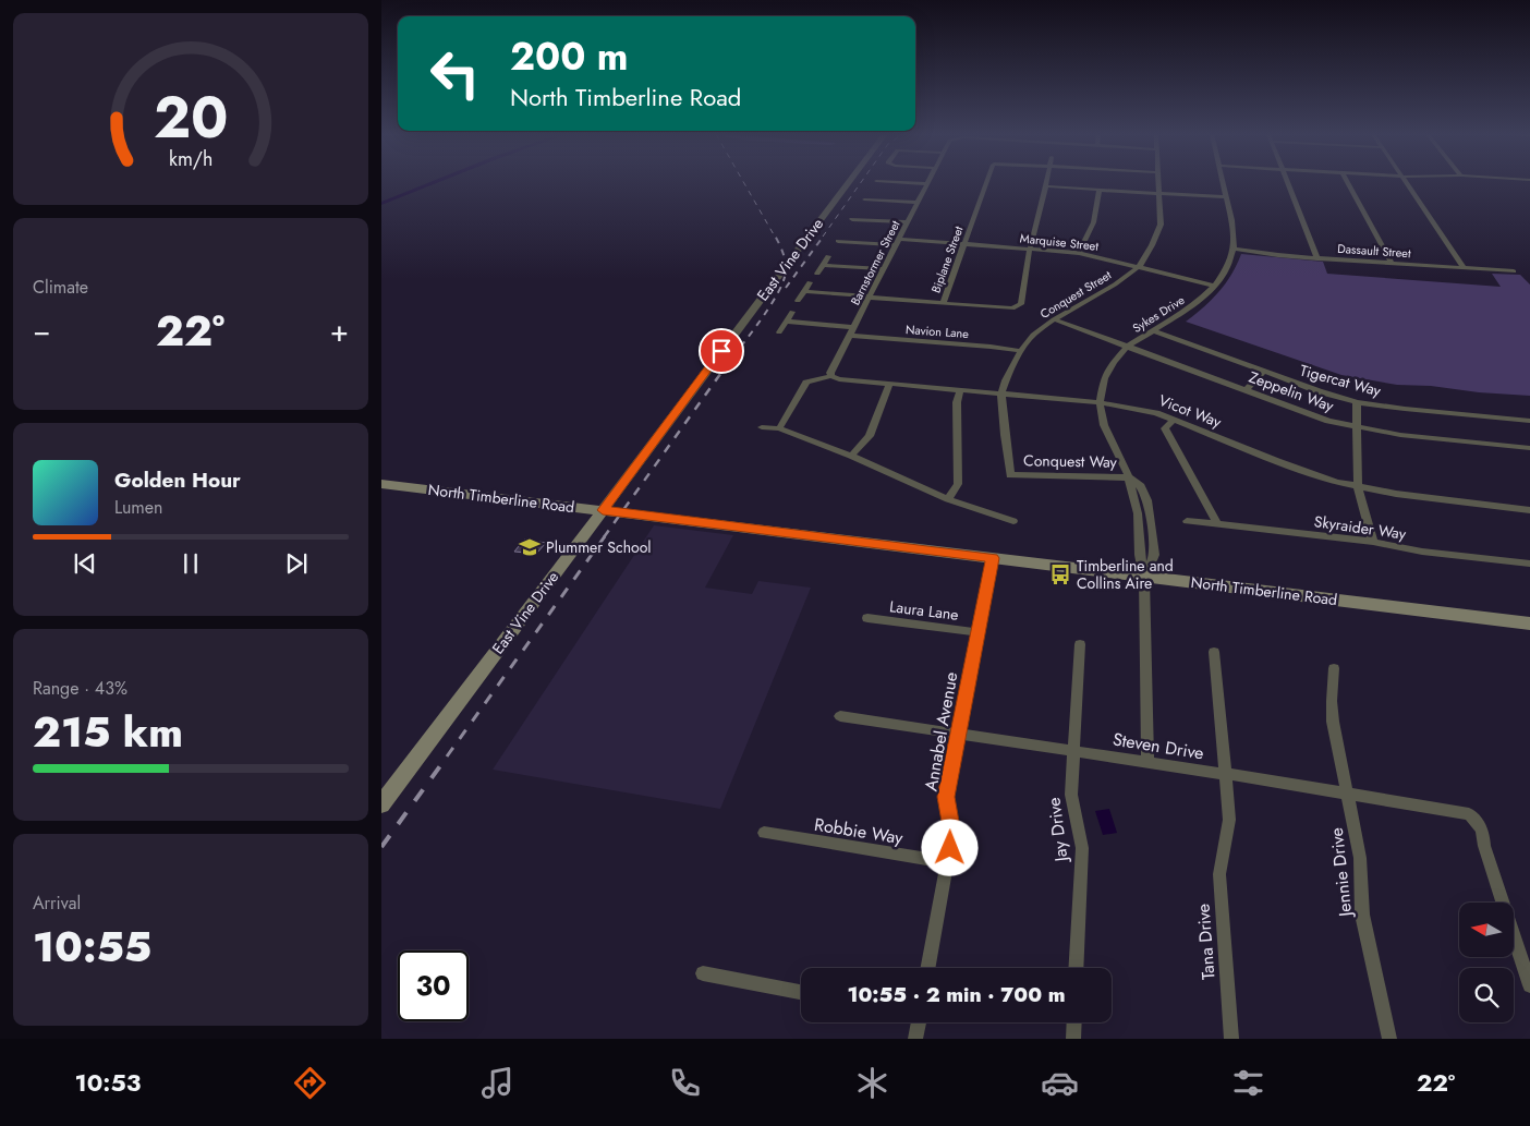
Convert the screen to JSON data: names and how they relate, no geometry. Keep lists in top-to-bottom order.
{
  "streets": {
    "main road": ["East Vine Drive", "North Timberline Road"],
    "street": [
      "Marquise Street",
      "Dassault Street",
      "Biplane Street",
      "Barnstormer Street",
      "Conquest Street",
      "Sykes Drive",
      "Navion Lane",
      "Tigercat Way",
      "Zeppelin Way",
      "Vicot Way",
      "Conquest Way",
      "Skyraider Way",
      "Laura Lane",
      "Annabel Avenue",
      "Steven Drive",
      "Jay Drive",
      "Robbie Way",
      "Jennie Drive",
      "Tana Drive"
    ]
  },
  "crossings": [
    ["Marquise Street", "Biplane Street"],
    ["Marquise Street", "Barnstormer Street"],
    ["Marquise Street", "Conquest Street"],
    ["Marquise Street", "Sykes Drive"],
    ["Dassault Street", "Sykes Drive"],
    ["East Vine Drive", "North Timberline Road"],
    ["Barnstormer Street", "Navion Lane"],
    ["Barnstormer Street", "Vicot Way"],
    ["Conquest Street", "Navion Lane"],
    ["Conquest Street", "Zeppelin Way"],
    ["Conquest Street", "Vicot Way"],
    ["Conquest Street", "Conquest Way"],
    ["Sykes Drive", "Tigercat Way"],
    ["Sykes Drive", "Zeppelin Way"],
    ["Sykes Drive", "Vicot Way"],
    ["Sykes Drive", "Conquest Way"],
    ["North Timberline Road", "Annabel Avenue"],
    ["Laura Lane", "Annabel Avenue"],
    ["Annabel Avenue", "Steven Drive"],
    ["Annabel Avenue", "Robbie Way"],
    ["Steven Drive", "Jay Drive"],
    ["Steven Drive", "Jennie Drive"],
    ["Steven Drive", "Tana Drive"]
  ],
  "places": {
    "school or university": ["Plummer School"],
    "bus stop": ["Timberline and Collins Aire"]
  },
  "north": "left",
  "page": {
    "turn": ["200 m", "North Timberline Road"],
    "tile": [
      "Climate",
      ["Range · 43%", "215 km"],
      ["Arrival", "10:55"]
    ],
    "heat": ["−", "22°", "+"],
    "song": ["Golden Hour", "Lumen"],
    "limit": "30",
    "trip": "10:55 · 2 min · 700 m",
    "tabs": ["10:53", "22°"],
    "gauge": ["20", "km/h"]
  }
}
